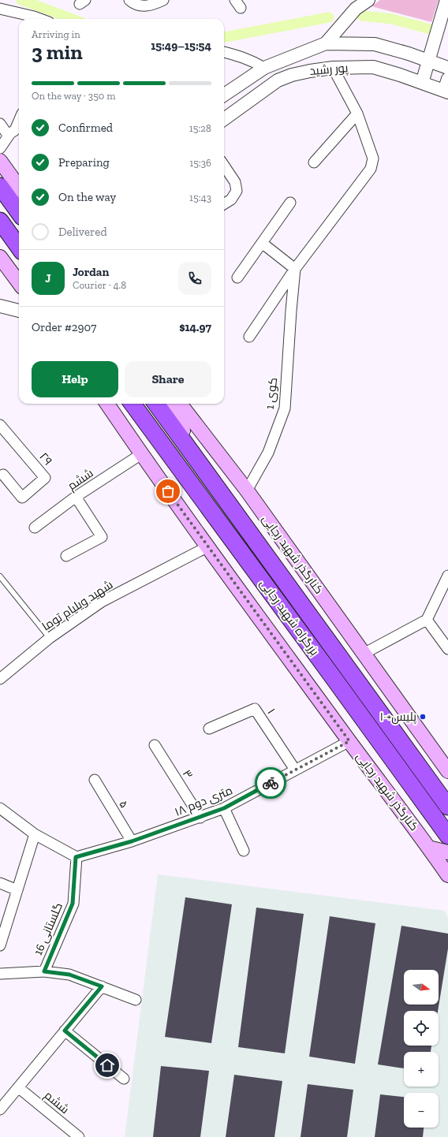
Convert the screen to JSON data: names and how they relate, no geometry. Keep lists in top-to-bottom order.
{
  "streets": {
    "highway": ["بزرگراه شهید رجایی"],
    "main road": ["کنارگذر شهید رجایی"],
    "street": [
      "پور رشید",
      "کوی 1",
      "۲۹",
      "ششم",
      "شهید ویلیام توما",
      "۱",
      "۳",
      "۱۸ متری دوم",
      "۵",
      "گلستانی 16"
    ]
  },
  "crossings": [
    ["کوی 1", "کنارگذر شهید رجایی"],
    ["ششم", "کنارگذر شهید رجایی"],
    ["کنارگذر شهید رجایی", "شهید ویلیام توما"],
    ["کنارگذر شهید رجایی", "۱۸ متری دوم"],
    ["۱", "۱۸ متری دوم"],
    ["۳", "۱۸ متری دوم"],
    ["۱۸ متری دوم", "۵"],
    ["۱۸ متری دوم", "گلستانی 16"]
  ],
  "places": ["پلیس+١٠"],
  "north": "right",
  "page": {
    "heading": ["3 min", "Arriving in", "15:49–15:54"],
    "panel": [
      "Jordan",
      "Courier · 4.8",
      "Order #2907",
      "$14.97"
    ],
    "bar": "On the way · 350 m",
    "list": [
      ["Confirmed", "15:28"],
      ["Preparing", "15:36"],
      ["On the way", "15:43"],
      "Delivered"
    ],
    "round": "J",
    "buttons": ["Help", "Share"],
    "map_buttons": ["+", "−"]
  }
}
